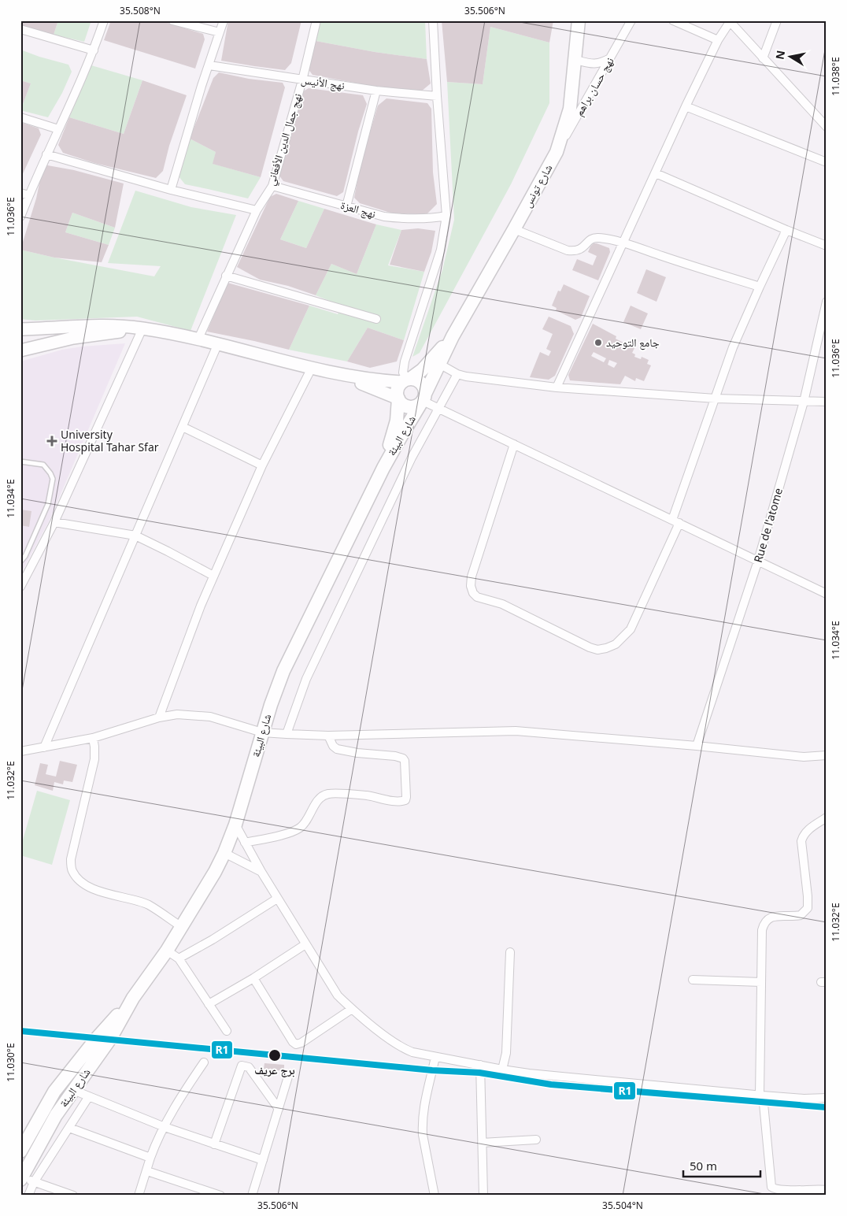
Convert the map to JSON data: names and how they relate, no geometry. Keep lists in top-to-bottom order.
{
  "streets": {
    "main road": ["شارع تونس", "شارع البيئة"],
    "street": [
      "نهج الأنيس",
      "نهج حسان براهم",
      "نهج جمال الدين الأفعاني",
      "نهج العزة",
      "Rue de l'atome"
    ]
  },
  "crossings": [
    ["نهج الأنيس", "نهج جمال الدين الأفعاني"],
    ["نهج حسان براهم", "شارع تونس"],
    ["نهج جمال الدين الأفعاني", "نهج العزة"],
    ["شارع تونس", "شارع البيئة"]
  ],
  "places": {
    "other": ["جامع التوحيد", "برج عريف"],
    "health": ["University Hospital Tahar Sfar"]
  },
  "lines": ["transit line R1"],
  "scale_bar": "50 m",
  "north": "left",
  "coordinates": [
    "35.508°N",
    "35.506°N",
    "11.038°E",
    "11.036°E",
    "11.034°E",
    "11.032°E",
    "11.030°E",
    "35.504°N"
  ]
}
